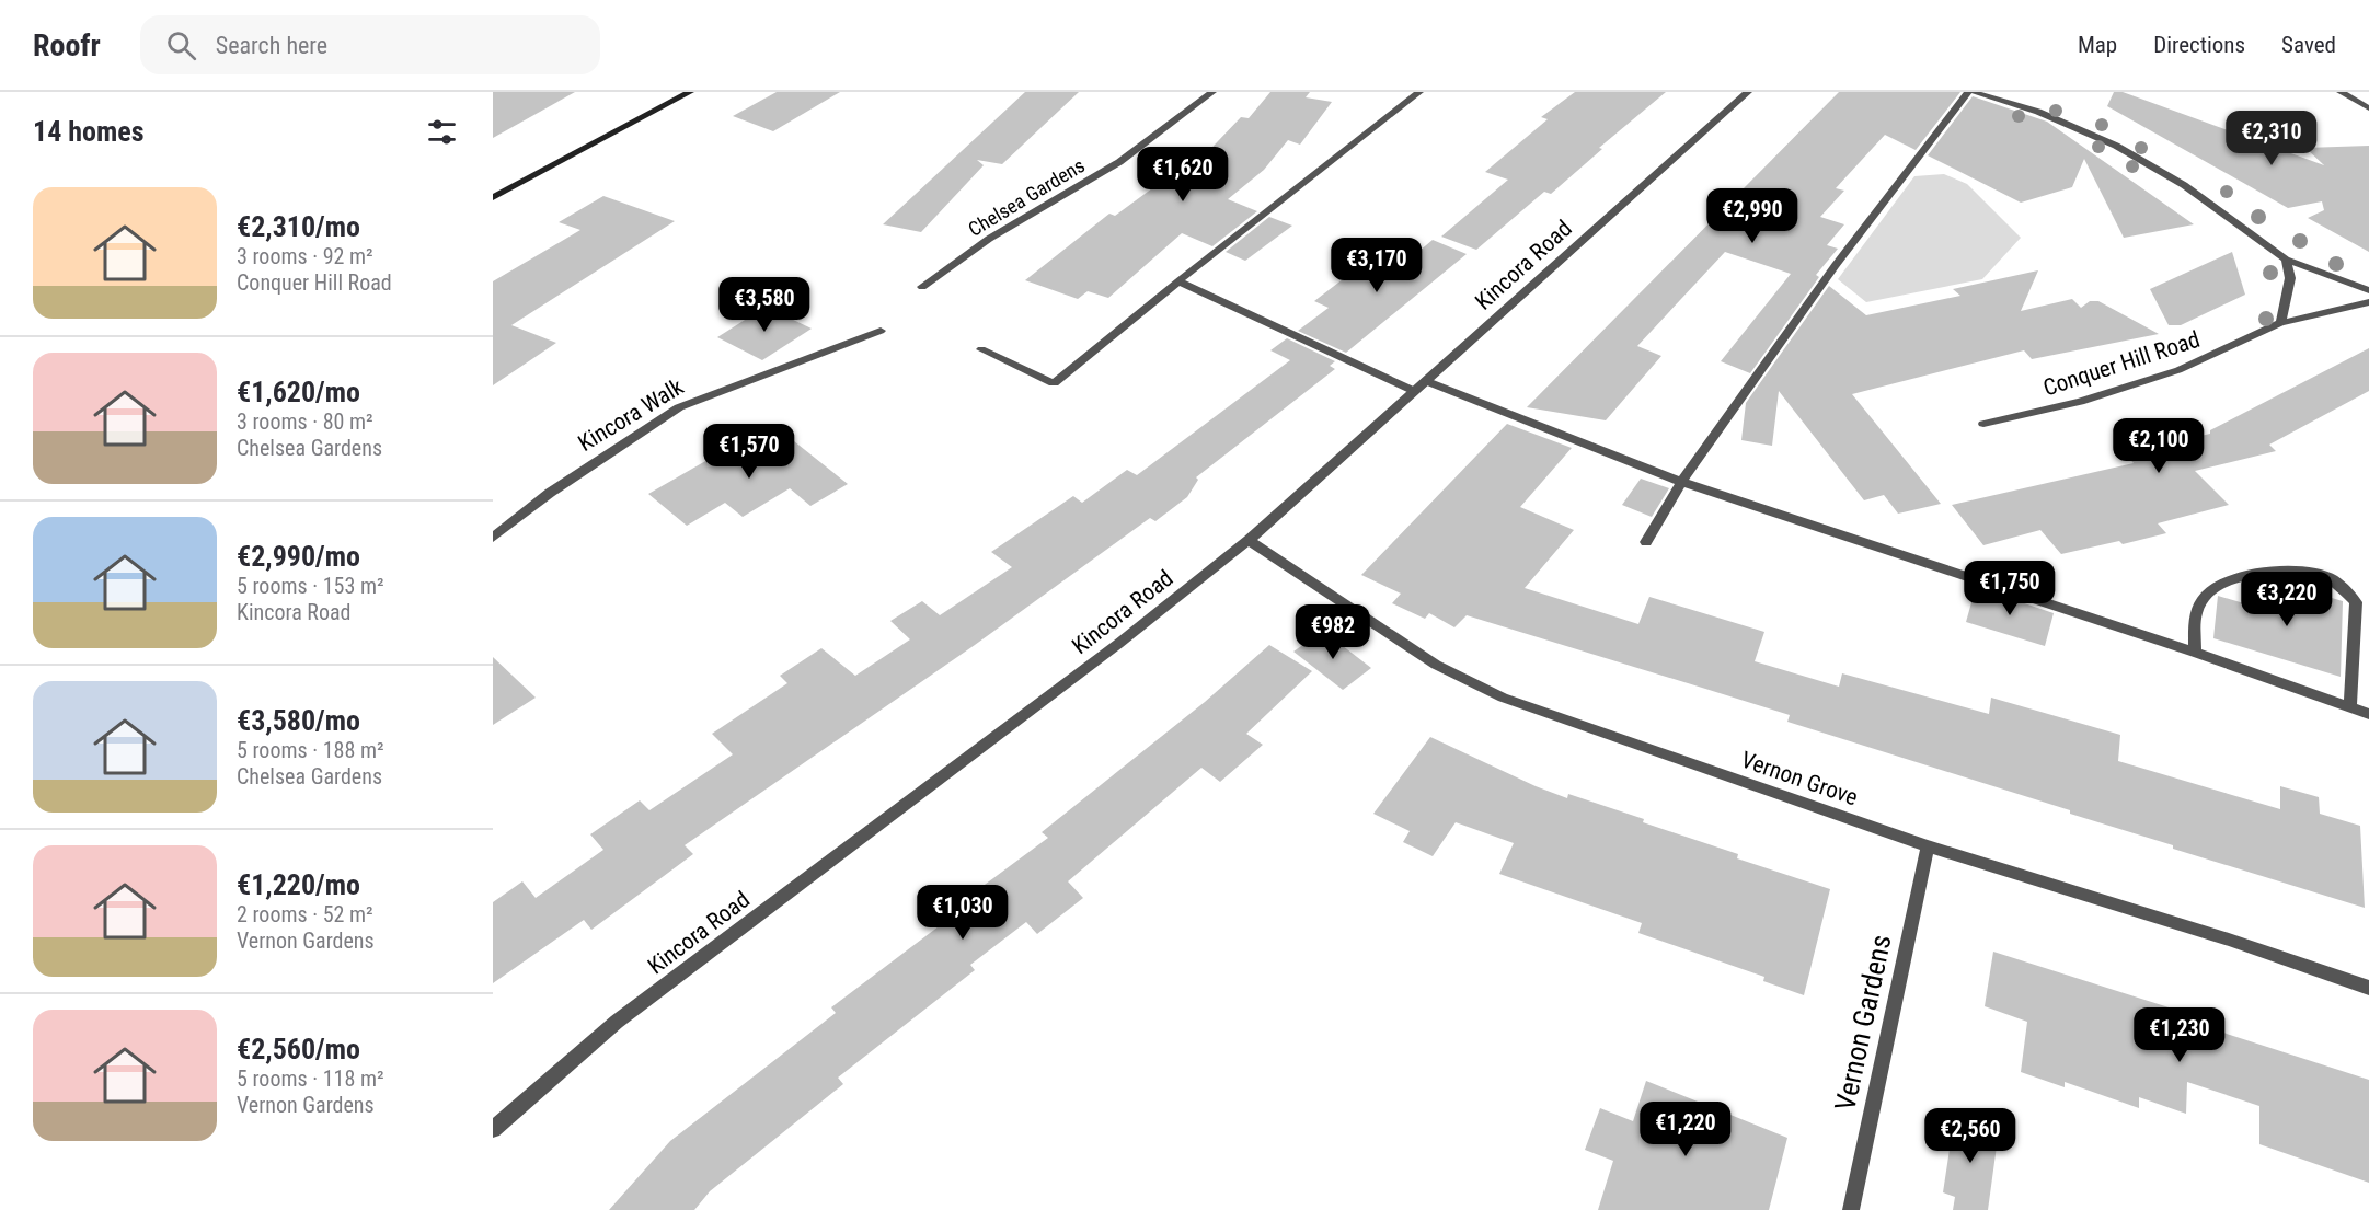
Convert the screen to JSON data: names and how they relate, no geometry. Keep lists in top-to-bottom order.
{
  "streets": {
    "street": [
      "Chelsea Gardens",
      "Kincora Road",
      "Conquer Hill Road",
      "Kincora Walk",
      "Vernon Grove",
      "Vernon Gardens"
    ]
  },
  "crossings": [
    ["Kincora Road", "Vernon Grove"],
    ["Vernon Grove", "Vernon Gardens"]
  ],
  "page": {
    "header": "Roofr",
    "search": "Search here",
    "nav": ["Map", "Directions", "Saved"],
    "heading": "14 homes",
    "price": [
      "€2,310",
      "€1,620",
      "€2,990",
      "€3,170",
      "€3,580",
      "€2,100",
      "€1,570",
      "€1,750",
      "€3,220",
      "€982",
      "€1,030",
      "€1,230",
      "€1,220",
      "€2,560"
    ],
    "list": [
      {
        "name": "€2,310/mo",
        "note": "3 rooms · 92 m² · Conquer Hill Road"
      },
      {
        "name": "€1,620/mo",
        "note": "3 rooms · 80 m² · Chelsea Gardens"
      },
      {
        "name": "€2,990/mo",
        "note": "5 rooms · 153 m² · Kincora Road"
      },
      {
        "name": "€3,580/mo",
        "note": "5 rooms · 188 m² · Chelsea Gardens"
      },
      {
        "name": "€1,220/mo",
        "note": "2 rooms · 52 m² · Vernon Gardens"
      },
      {
        "name": "€2,560/mo",
        "note": "5 rooms · 118 m² · Vernon Gardens"
      }
    ]
  }
}
